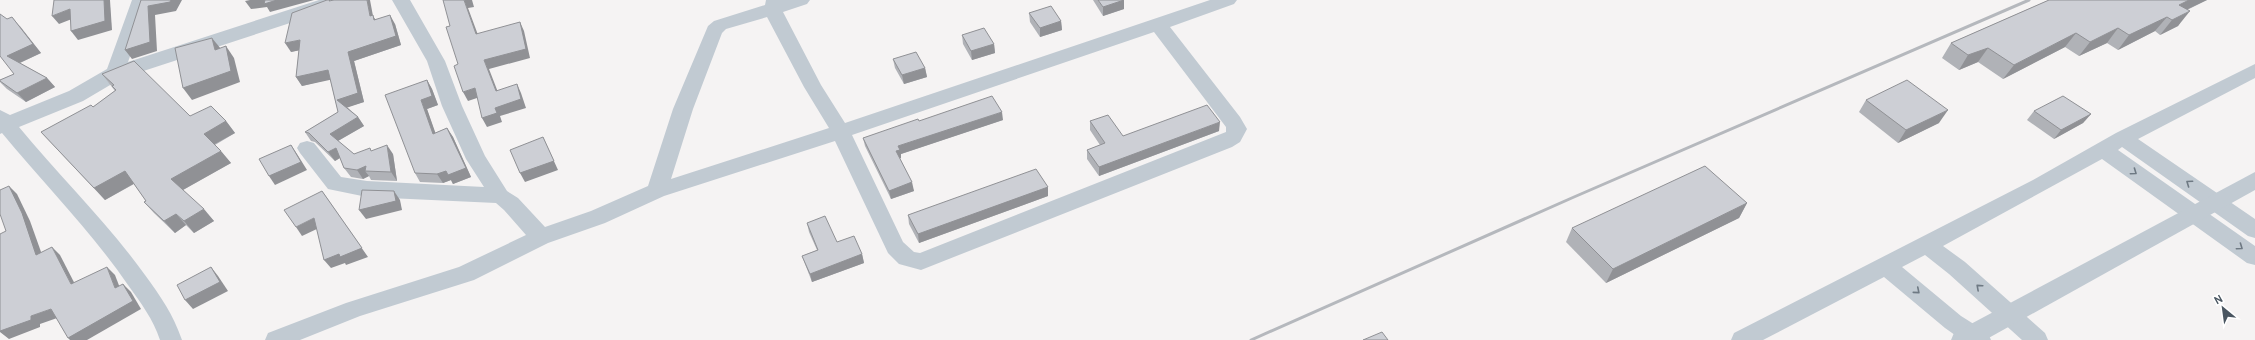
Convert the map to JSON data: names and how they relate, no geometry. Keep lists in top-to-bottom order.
{
  "north": "top left"
}
